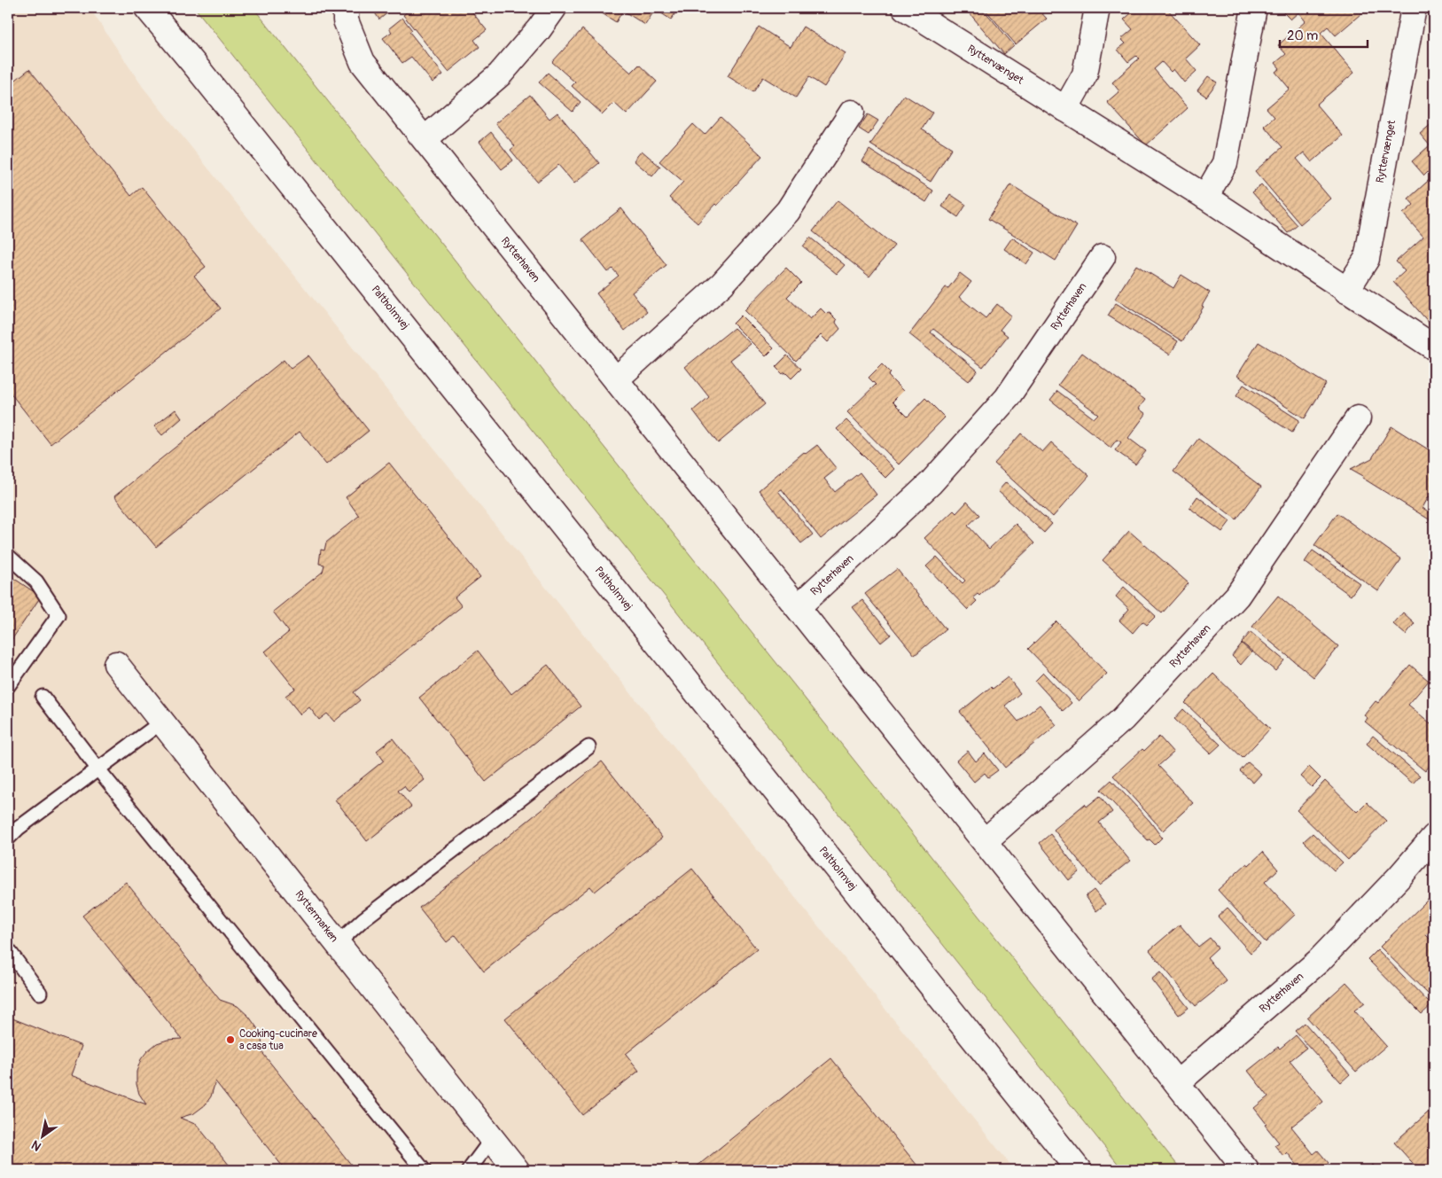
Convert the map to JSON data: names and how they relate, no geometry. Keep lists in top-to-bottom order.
{
  "streets": {
    "street": [
      "Ryttervænget",
      "Rytterhaven",
      "Paltholmvej",
      "Ryttermarken"
    ]
  },
  "places": ["Cooking-cucinare a casa tua"],
  "scale_bar": "20 m",
  "north": "bottom left"
}
